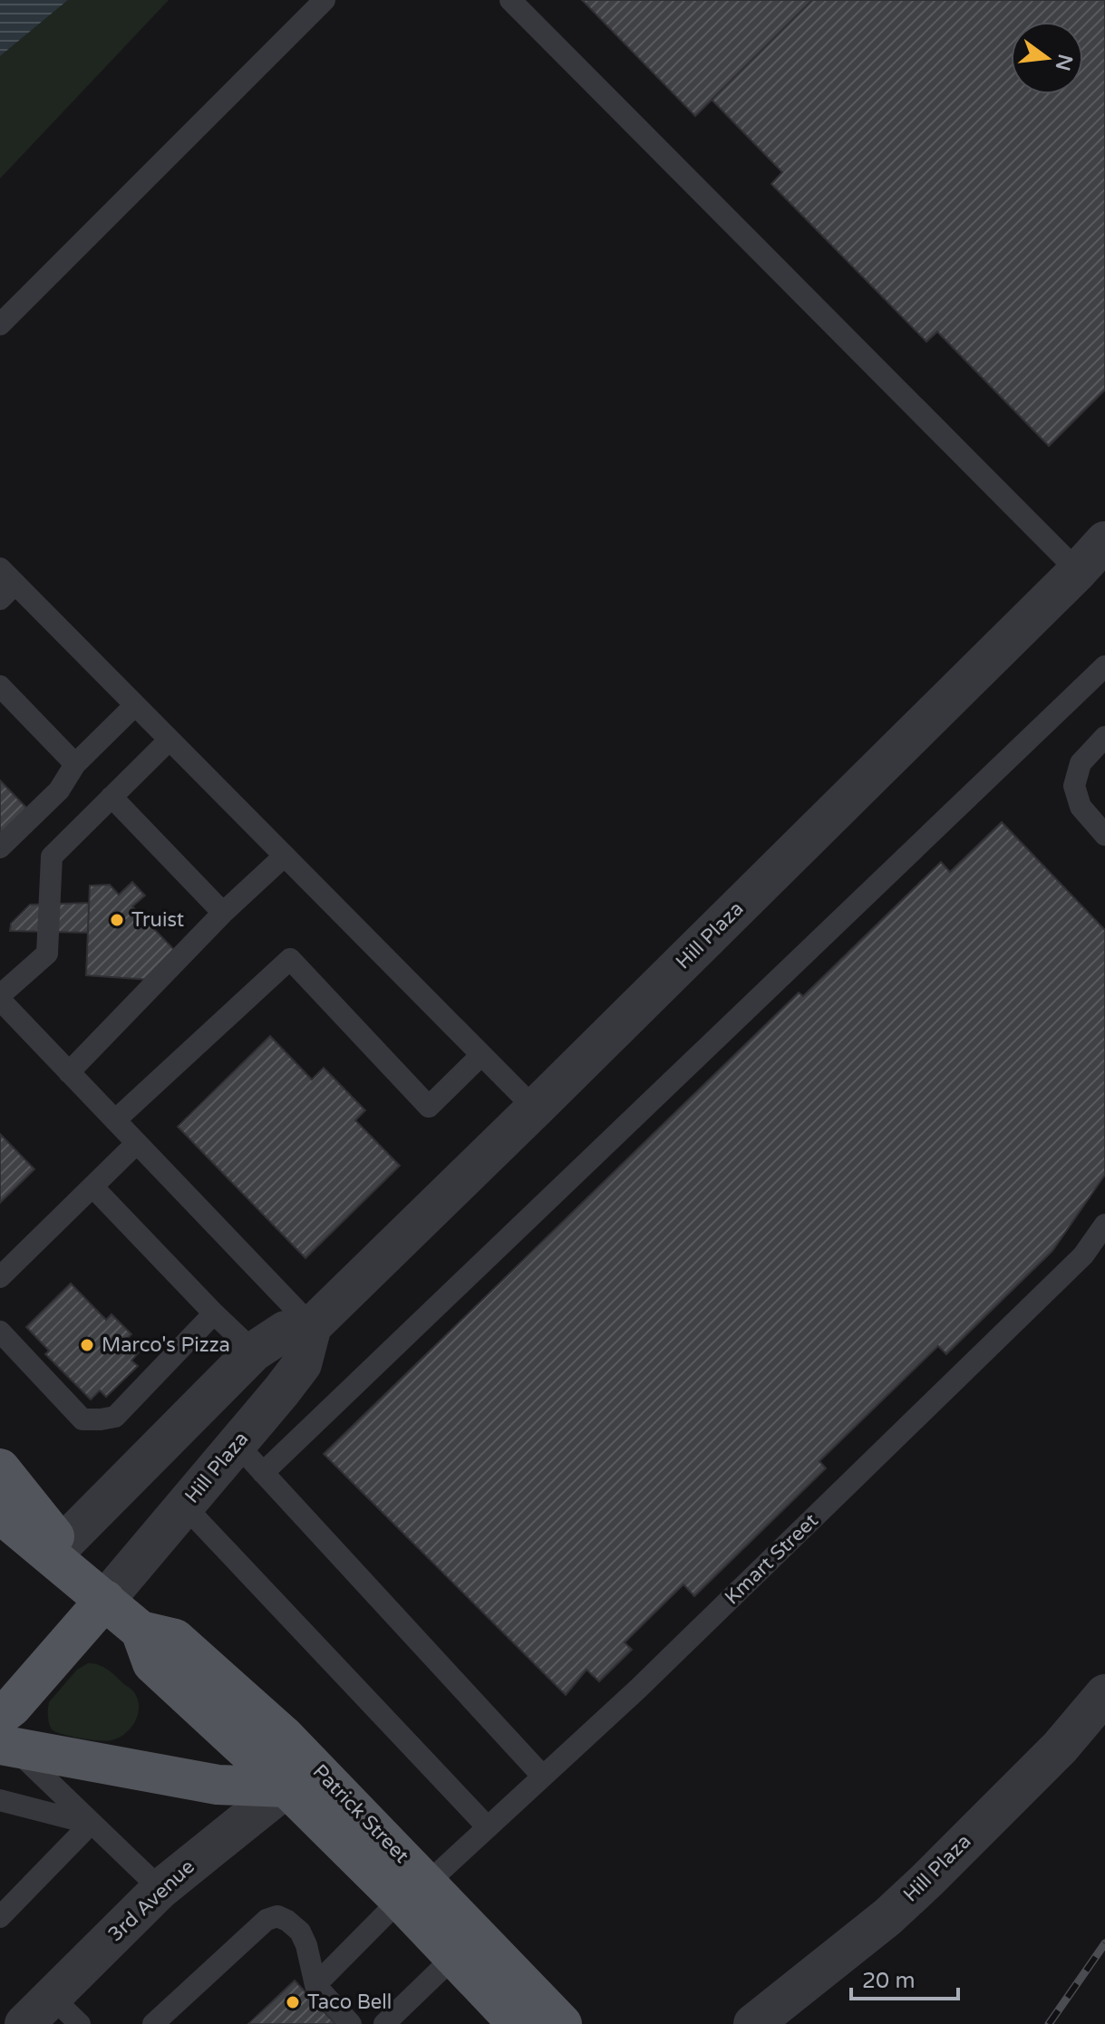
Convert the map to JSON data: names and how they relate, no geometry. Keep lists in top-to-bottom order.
{
  "streets": {
    "main road": ["Patrick Street"],
    "street": ["Hill Plaza", "3rd Avenue"],
    "lane": ["Kmart Street"]
  },
  "crossings": [
    ["Hill Plaza", "Patrick Street"],
    ["Kmart Street", "Patrick Street"],
    ["Patrick Street", "3rd Avenue"]
  ],
  "places": ["Truist", "Marco's Pizza", "Taco Bell"],
  "scale_bar": "20 m",
  "north": "right"
}
